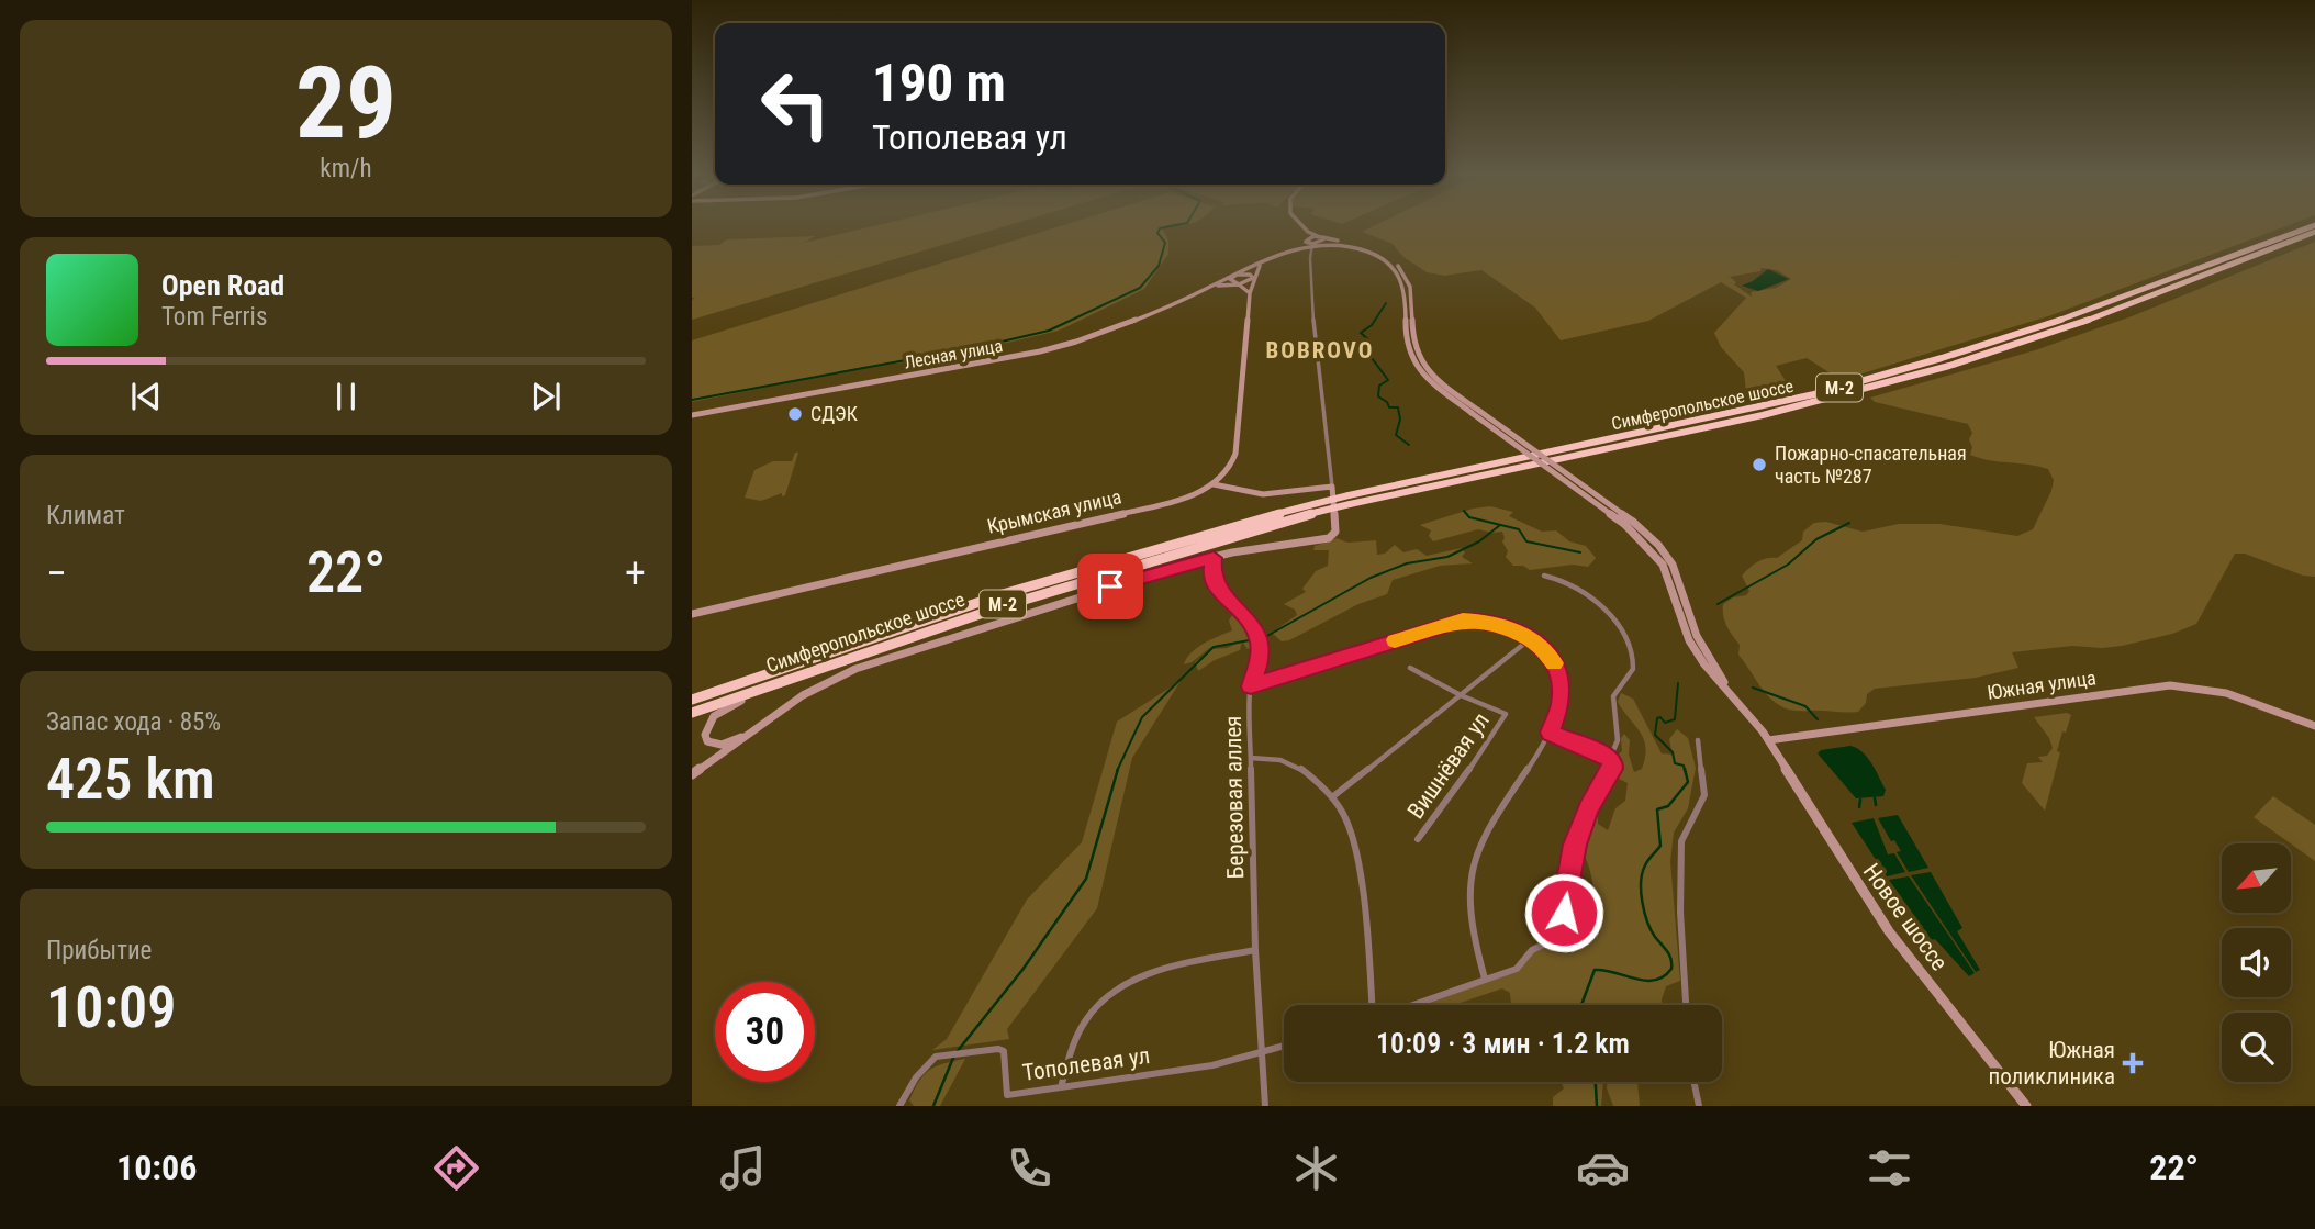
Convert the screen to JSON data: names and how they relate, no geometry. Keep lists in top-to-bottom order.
{
  "streets": {
    "highway": ["М-2", "Симферопольское шоссе"],
    "street": [
      "Лесная улица",
      "Крымская улица",
      "Южная улица",
      "Вишнёвая ул",
      "Березовая аллея",
      "Новое шоссе",
      "Тополевая ул"
    ]
  },
  "crossings": [
    ["М-2", "Симферопольское шоссе"],
    ["Южная улица", "Новое шоссе"],
    ["Березовая аллея", "Тополевая ул"]
  ],
  "districts": ["BOBROVO"],
  "places": {
    "other": ["СДЭК", "Пожарно-спасательная часть №287"],
    "health": ["Южная поликлиника"]
  },
  "north": "bottom left",
  "page": {
    "tile": [
      ["29", "km/h"],
      "Климат",
      ["Запас хода · 85%", "425 km"],
      ["Прибытие", "10:09"]
    ],
    "turn": ["190 m", "Тополевая ул"],
    "song": ["Open Road", "Tom Ferris"],
    "heat": ["−", "22°", "+"],
    "limit": "30",
    "trip": "10:09 · 3 мин · 1.2 km",
    "tabs": ["10:06", "22°"]
  }
}
